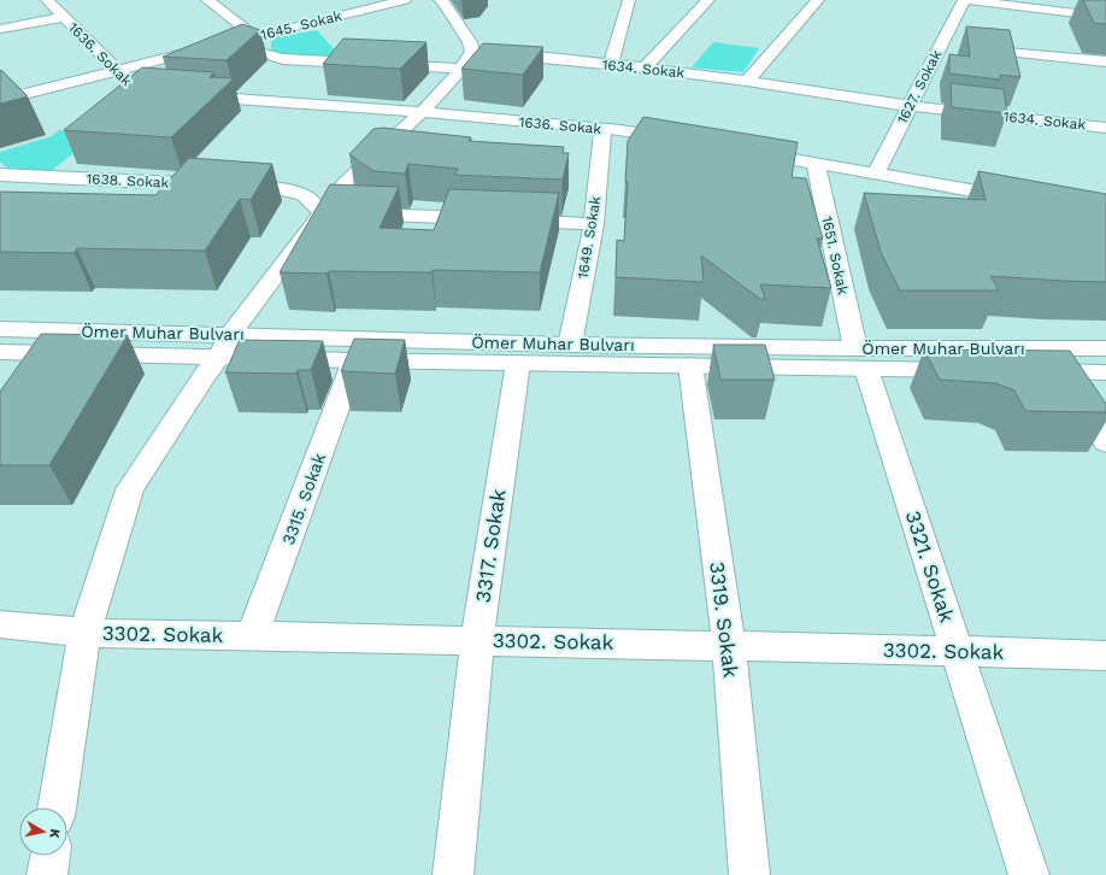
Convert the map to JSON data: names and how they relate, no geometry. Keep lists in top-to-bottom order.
{
  "streets": {
    "street": [
      "1645. Sokak",
      "1636. Sokak",
      "1634. Sokak",
      "1627. Sokak",
      "1638. Sokak",
      "1649. Sokak",
      "1651. Sokak",
      "Ömer Muhar Bulvarı",
      "3315. Sokak",
      "3317. Sokak",
      "3321. Sokak",
      "3319. Sokak",
      "3302. Sokak"
    ]
  },
  "crossings": [
    ["1645. Sokak", "1634. Sokak"],
    ["1636. Sokak", "1649. Sokak"],
    ["1634. Sokak", "1627. Sokak"],
    ["1649. Sokak", "Ömer Muhar Bulvarı"],
    ["1651. Sokak", "Ömer Muhar Bulvarı"],
    ["1651. Sokak", "3321. Sokak"],
    ["Ömer Muhar Bulvarı", "3315. Sokak"],
    ["Ömer Muhar Bulvarı", "3317. Sokak"],
    ["Ömer Muhar Bulvarı", "3321. Sokak"],
    ["Ömer Muhar Bulvarı", "3319. Sokak"],
    ["3315. Sokak", "3302. Sokak"],
    ["3317. Sokak", "3302. Sokak"],
    ["3321. Sokak", "3302. Sokak"],
    ["3319. Sokak", "3302. Sokak"]
  ],
  "north": "right"
}
